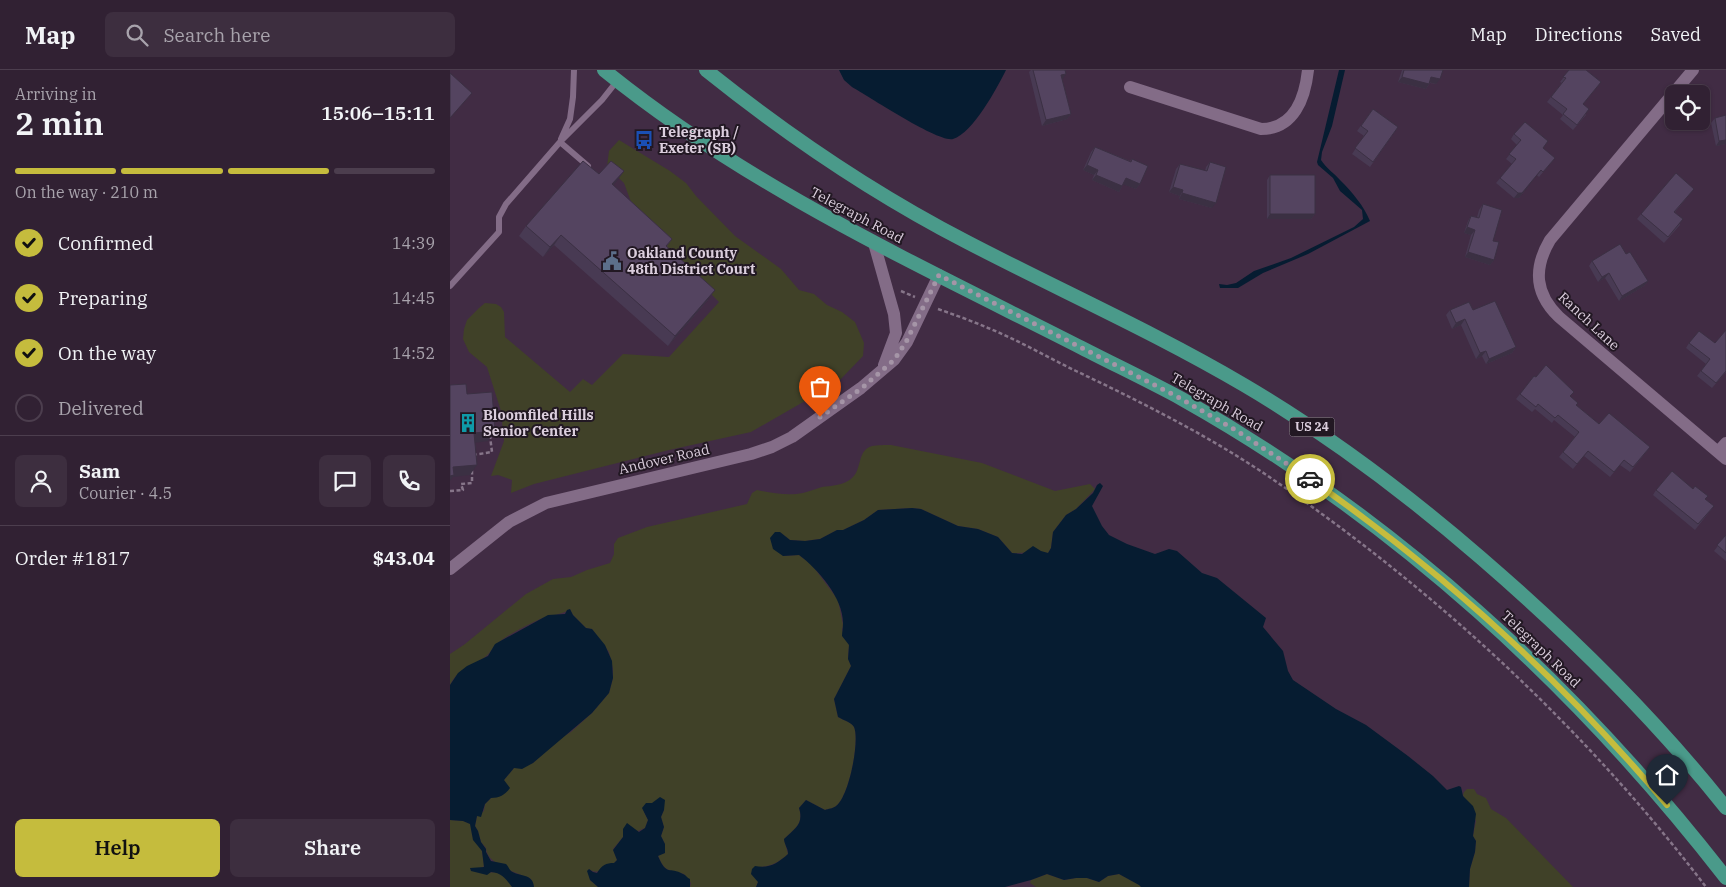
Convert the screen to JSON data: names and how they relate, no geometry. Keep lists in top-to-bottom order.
{
  "streets": {
    "highway": ["Telegraph Road", "US 24"],
    "street": ["Ranch Lane", "Andover Road"]
  },
  "crossings": [
    ["Telegraph Road", "Andover Road"]
  ],
  "places": {
    "bus stop": ["Telegraph / Exeter (SB)"],
    "public building": ["Oakland County 48th District Court"],
    "building": ["Bloomfiled Hills Senior Center"]
  },
  "page": {
    "header": "Map",
    "search": "Search here",
    "nav": ["Map", "Directions", "Saved"],
    "heading": ["2 min", "Arriving in", "15:06–15:11"],
    "panel": [
      "Sam",
      "Courier · 4.5",
      "Order #1817",
      "$43.04"
    ],
    "bar": "On the way · 210 m",
    "list": [
      ["Confirmed", "14:39"],
      ["Preparing", "14:45"],
      ["On the way", "14:52"],
      "Delivered"
    ],
    "buttons": ["Help", "Share"]
  }
}
